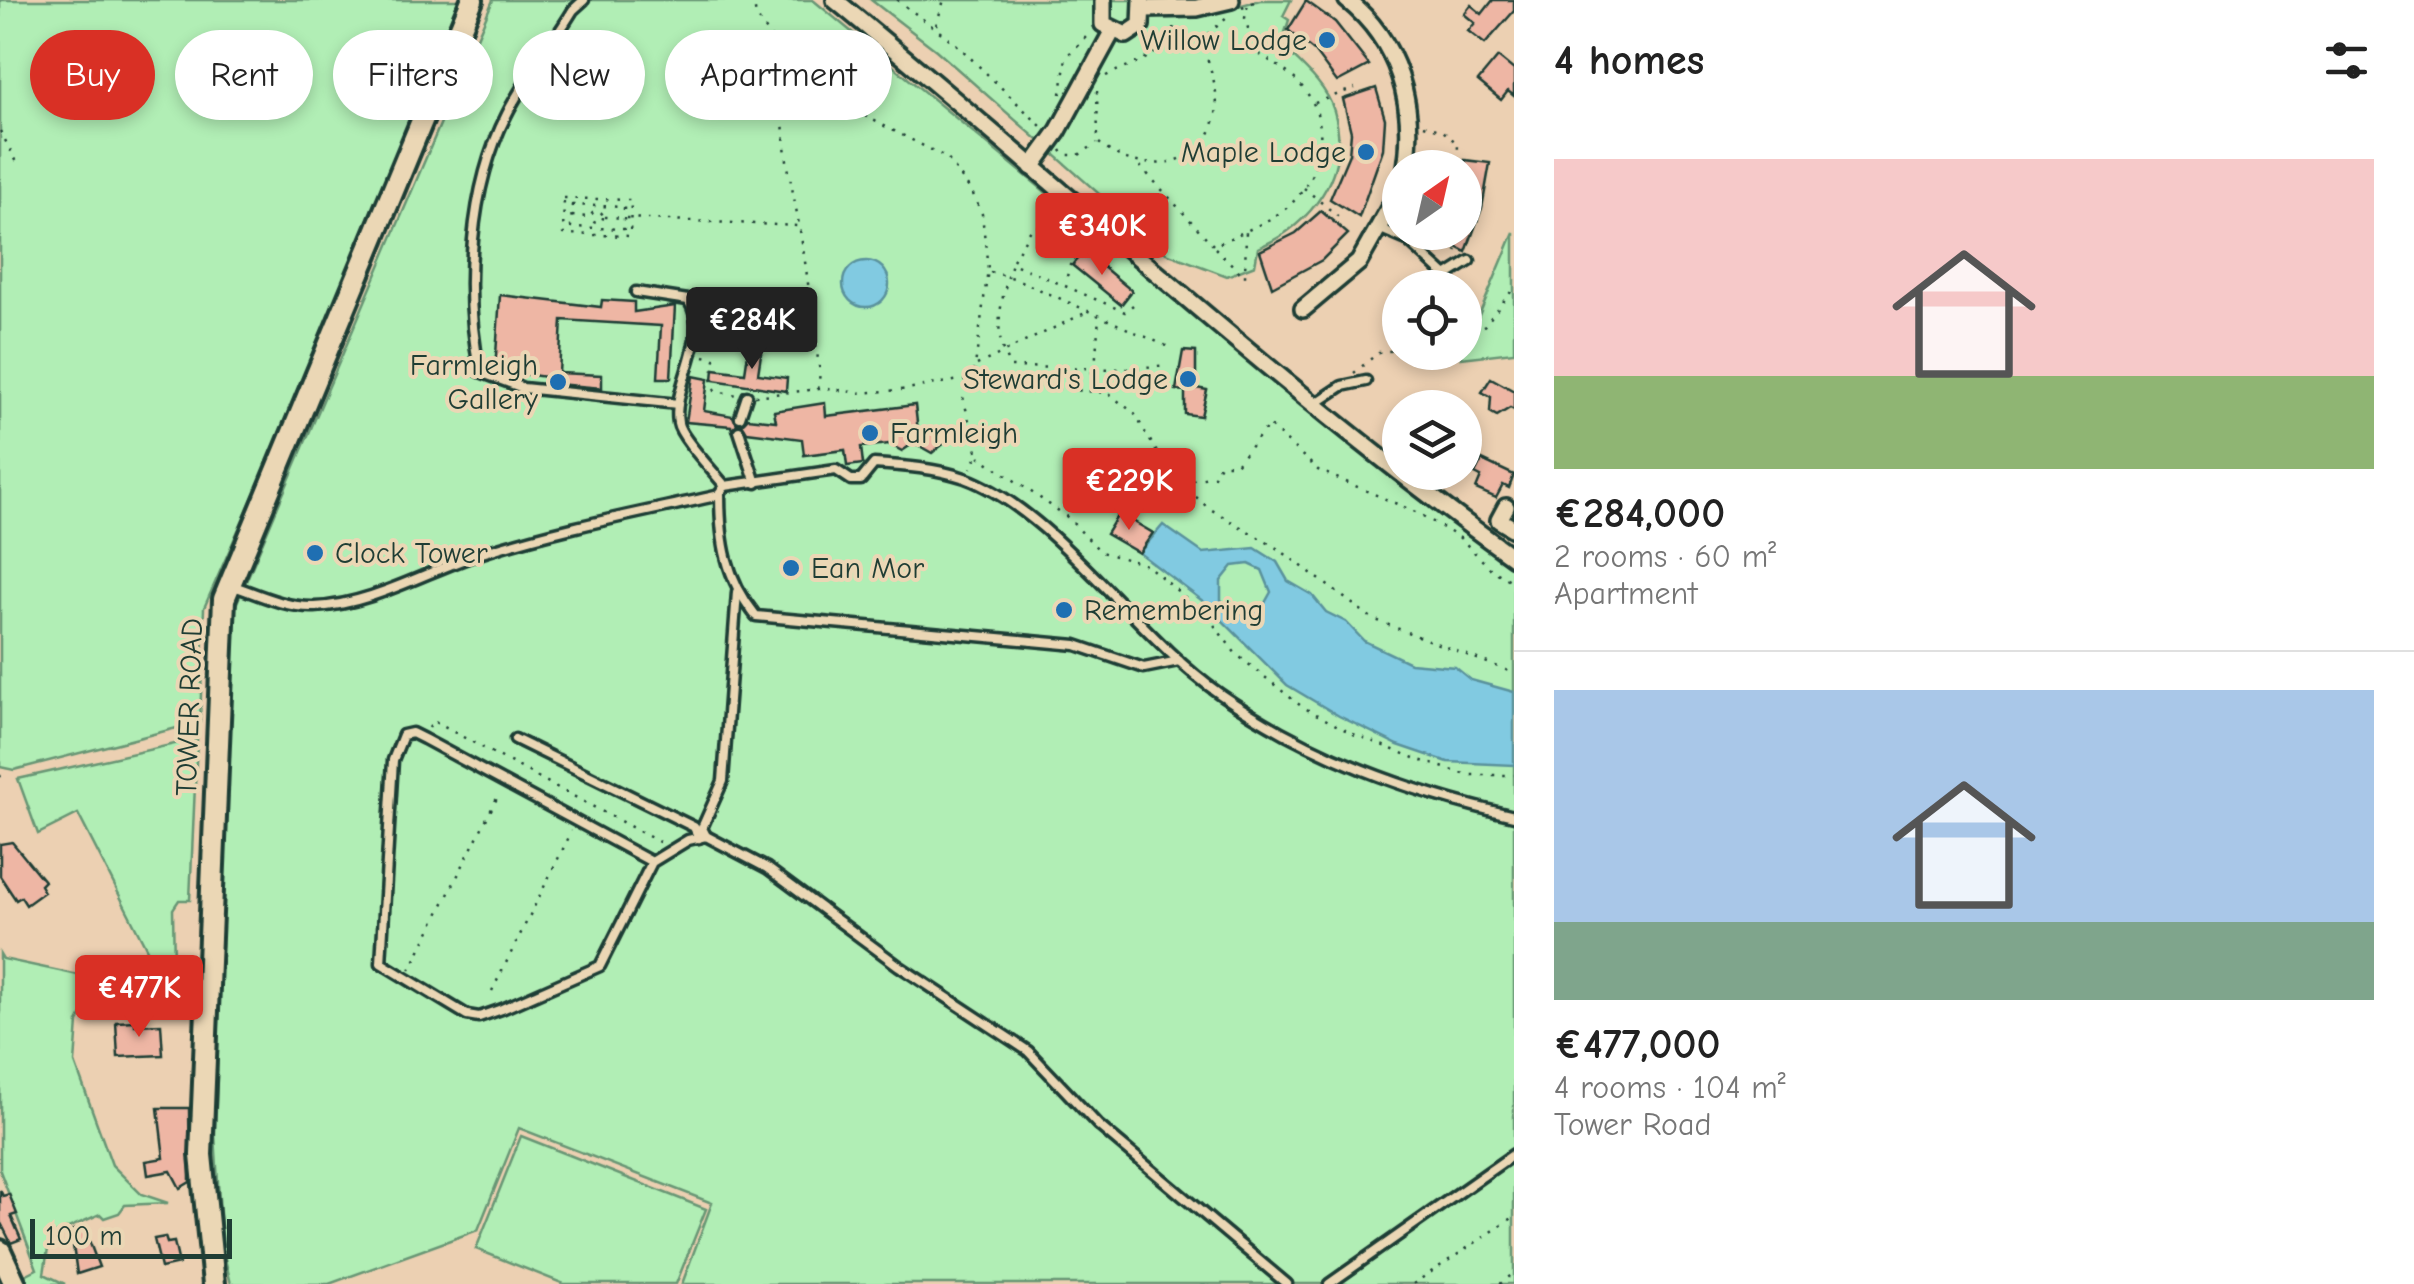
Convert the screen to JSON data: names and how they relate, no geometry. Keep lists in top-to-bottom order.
{
  "streets": {
    "street": ["TOWER ROAD"]
  },
  "places": [
    "Willow Lodge",
    "Maple Lodge",
    "Steward's Lodge",
    "Farmleigh Gallery",
    "Farmleigh",
    "Clock Tower",
    "Ean Mor",
    "Remembering"
  ],
  "scale_bar": "100 m",
  "north": "top right",
  "page": {
    "heading": "4 homes",
    "chip": [
      "Buy",
      "Rent",
      "Filters",
      "New",
      "Apartment"
    ],
    "list": [
      {
        "name": "€284,000",
        "note": "2 rooms · 60 m² · Apartment"
      },
      {
        "name": "€477,000",
        "note": "4 rooms · 104 m² · Tower Road"
      }
    ],
    "price": [
      "€340K",
      "€284K",
      "€229K",
      "€477K"
    ],
    "scale": "100 m"
  }
}
